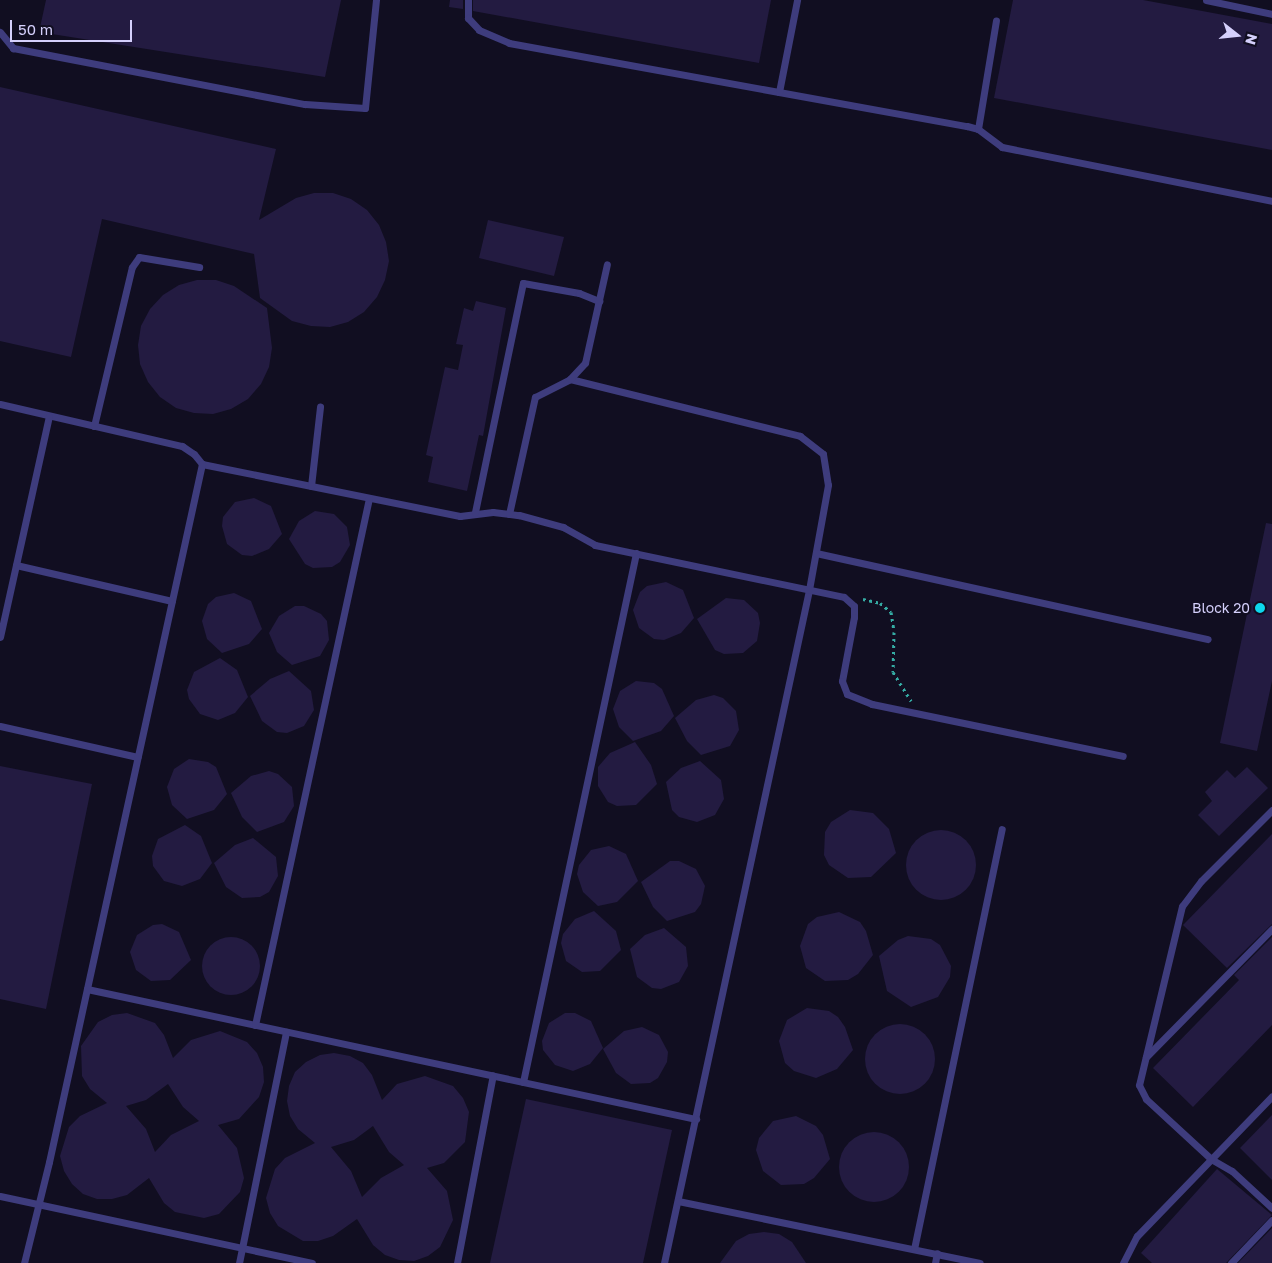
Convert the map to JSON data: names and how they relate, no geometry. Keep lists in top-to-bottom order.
{
  "places": ["Block 20"],
  "scale_bar": "50 m",
  "north": "right"
}
